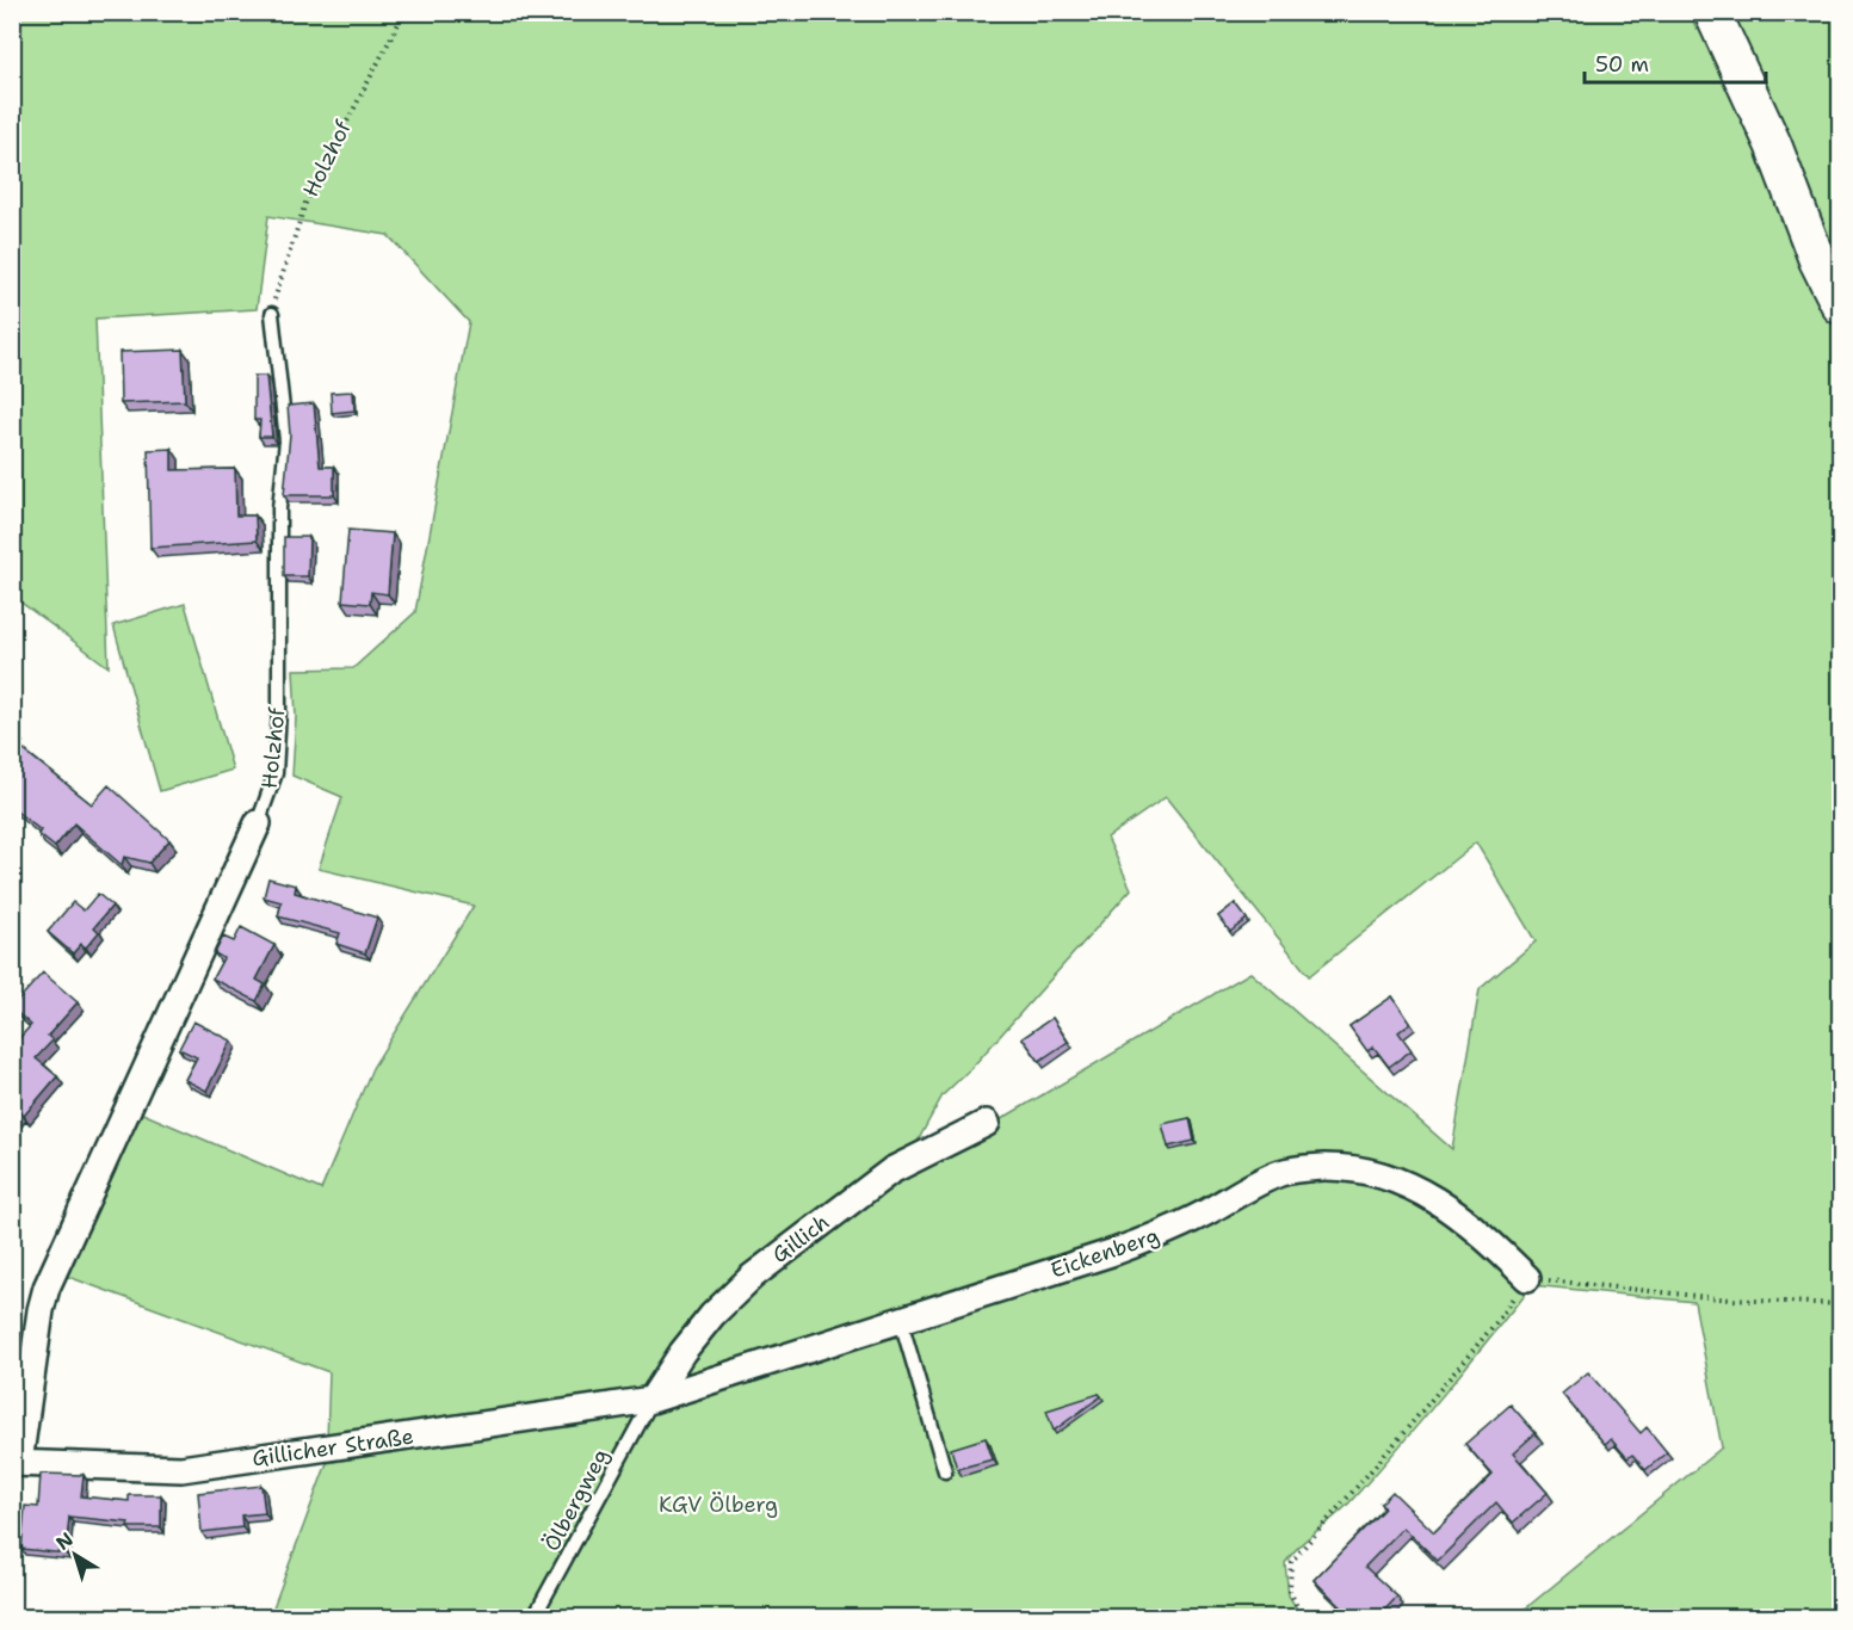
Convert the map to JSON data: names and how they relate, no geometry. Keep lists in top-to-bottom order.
{
  "streets": {
    "street": [
      "Holzhof",
      "Gillich",
      "Eickenberg",
      "Gillicher Straße"
    ],
    "lane": ["Ölbergweg"]
  },
  "crossings": [
    ["Holzhof", "Gillicher Straße"],
    ["Gillich", "Eickenberg"],
    ["Gillich", "Gillicher Straße"],
    ["Gillich", "Ölbergweg"],
    ["Eickenberg", "Gillicher Straße"],
    ["Eickenberg", "Ölbergweg"],
    ["Gillicher Straße", "Ölbergweg"]
  ],
  "parks": ["KGV Ölberg"],
  "scale_bar": "50 m",
  "north": "top left"
}
